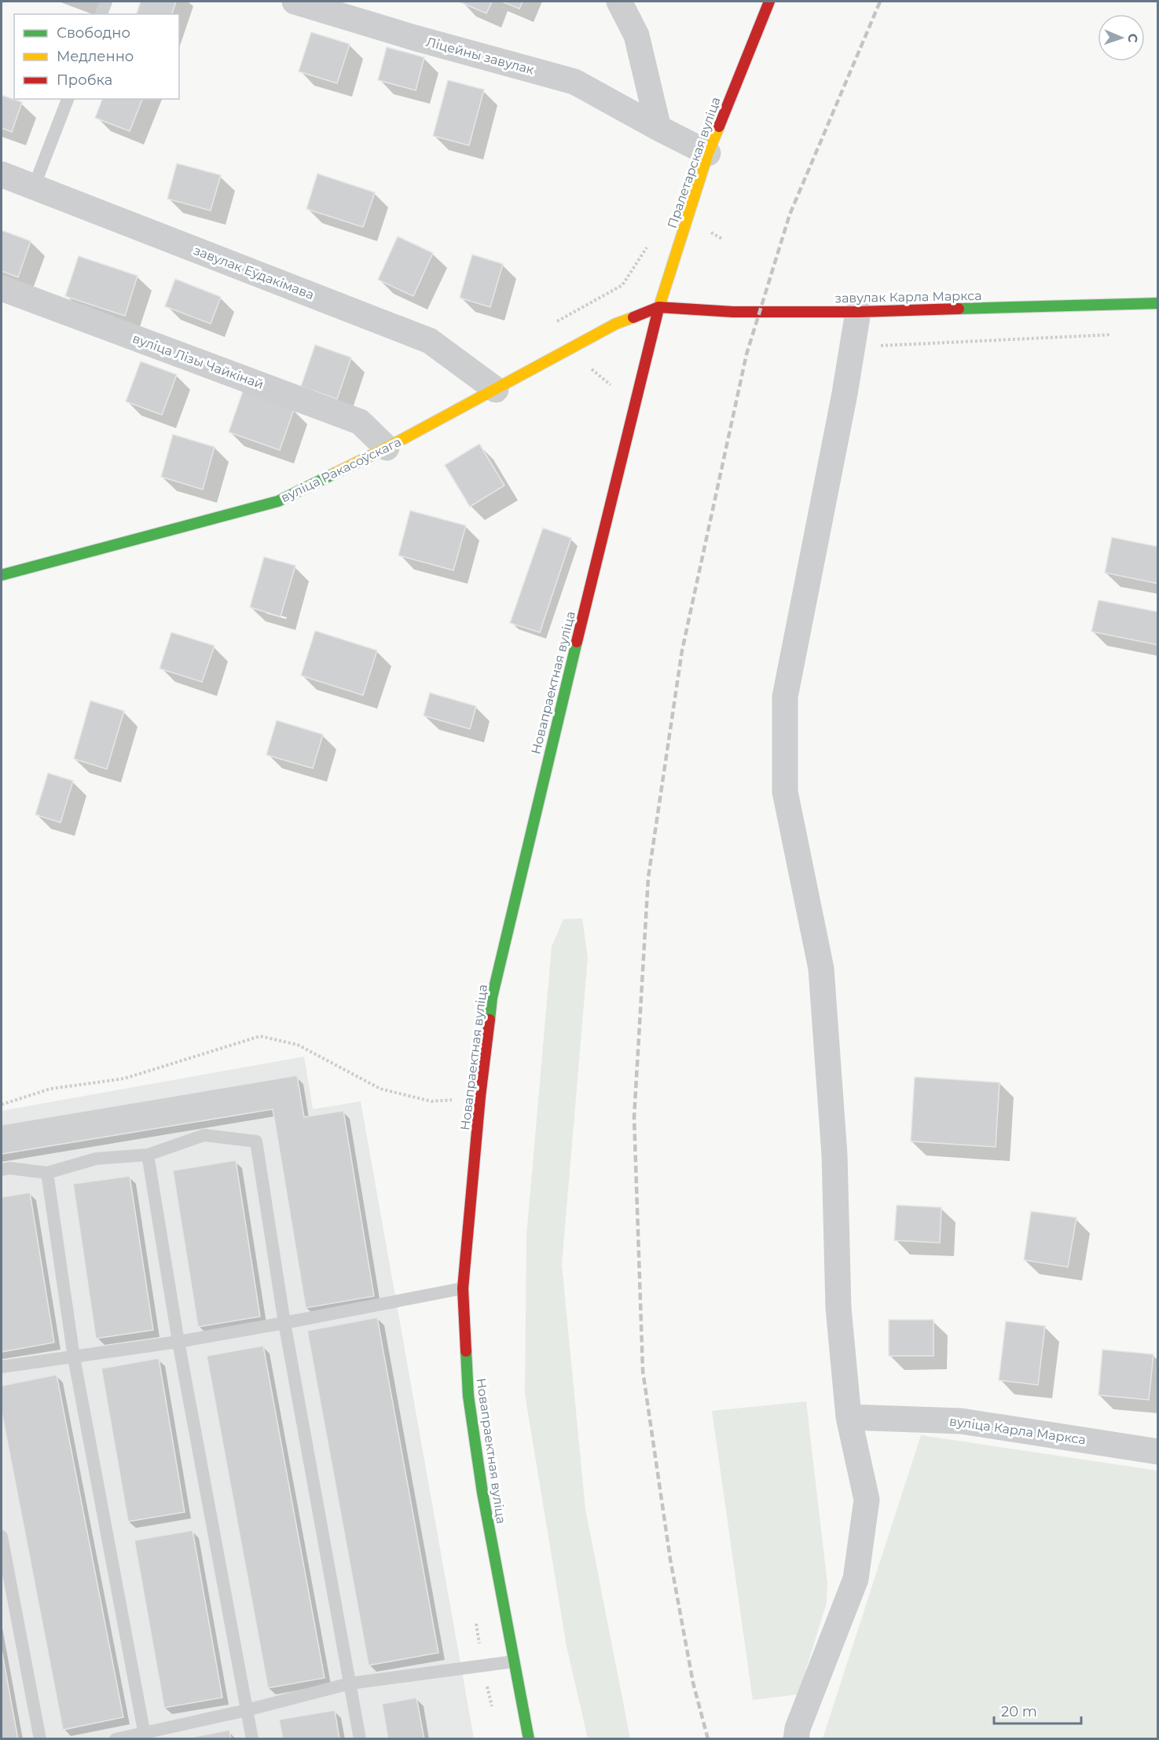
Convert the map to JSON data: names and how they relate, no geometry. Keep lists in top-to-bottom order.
{
  "streets": {
    "street": [
      "Ліцейны завулак",
      "Пралетарская вуліца",
      "завулак Еўдакімава",
      "завулак Карла Маркса",
      "вуліца Лізы Чайкінай",
      "вуліца Ракасоўскага",
      "Новапраектная вуліца",
      "вуліца Карла Маркса"
    ]
  },
  "crossings": [
    ["Пралетарская вуліца", "завулак Карла Маркса"],
    ["Пралетарская вуліца", "вуліца Ракасоўскага"],
    ["Пралетарская вуліца", "Новапраектная вуліца"],
    ["завулак Еўдакімава", "вуліца Ракасоўскага"],
    ["завулак Карла Маркса", "вуліца Ракасоўскага"],
    ["завулак Карла Маркса", "Новапраектная вуліца"],
    ["вуліца Лізы Чайкінай", "вуліца Ракасоўскага"],
    ["вуліца Ракасоўскага", "Новапраектная вуліца"]
  ],
  "legend": ["Свободно", "Медленно", "Пробка"],
  "scale_bar": "20 m",
  "north": "right"
}
